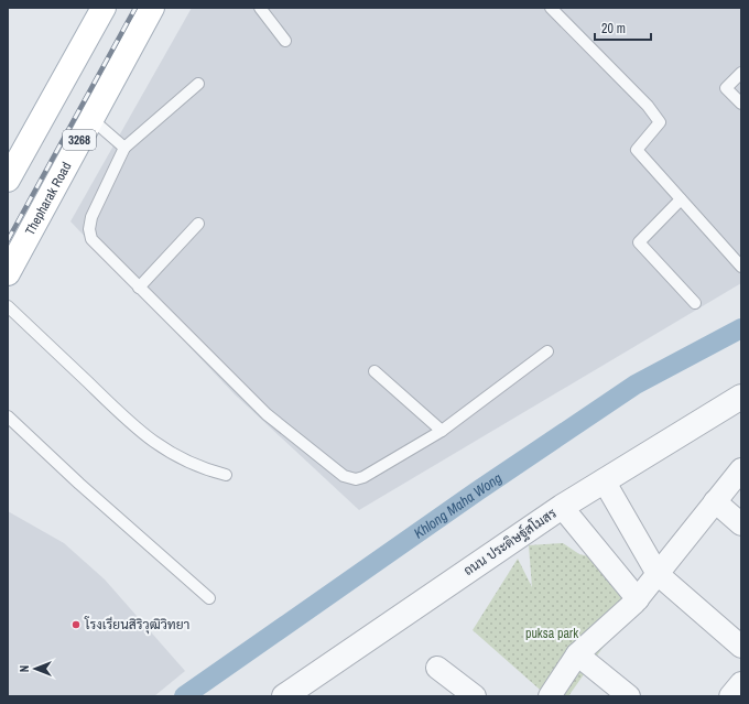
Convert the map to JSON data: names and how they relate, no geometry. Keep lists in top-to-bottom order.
{
  "streets": {
    "main road": ["3268", "Thepharak Road"],
    "street": ["ถนน ประดิษฐ์สโมสร"]
  },
  "water": ["Khlong Maha Wong"],
  "parks": ["puksa park"],
  "places": ["โรงเรียนสิริวุฒิวิทยา"],
  "scale_bar": "20 m",
  "north": "left"
}
